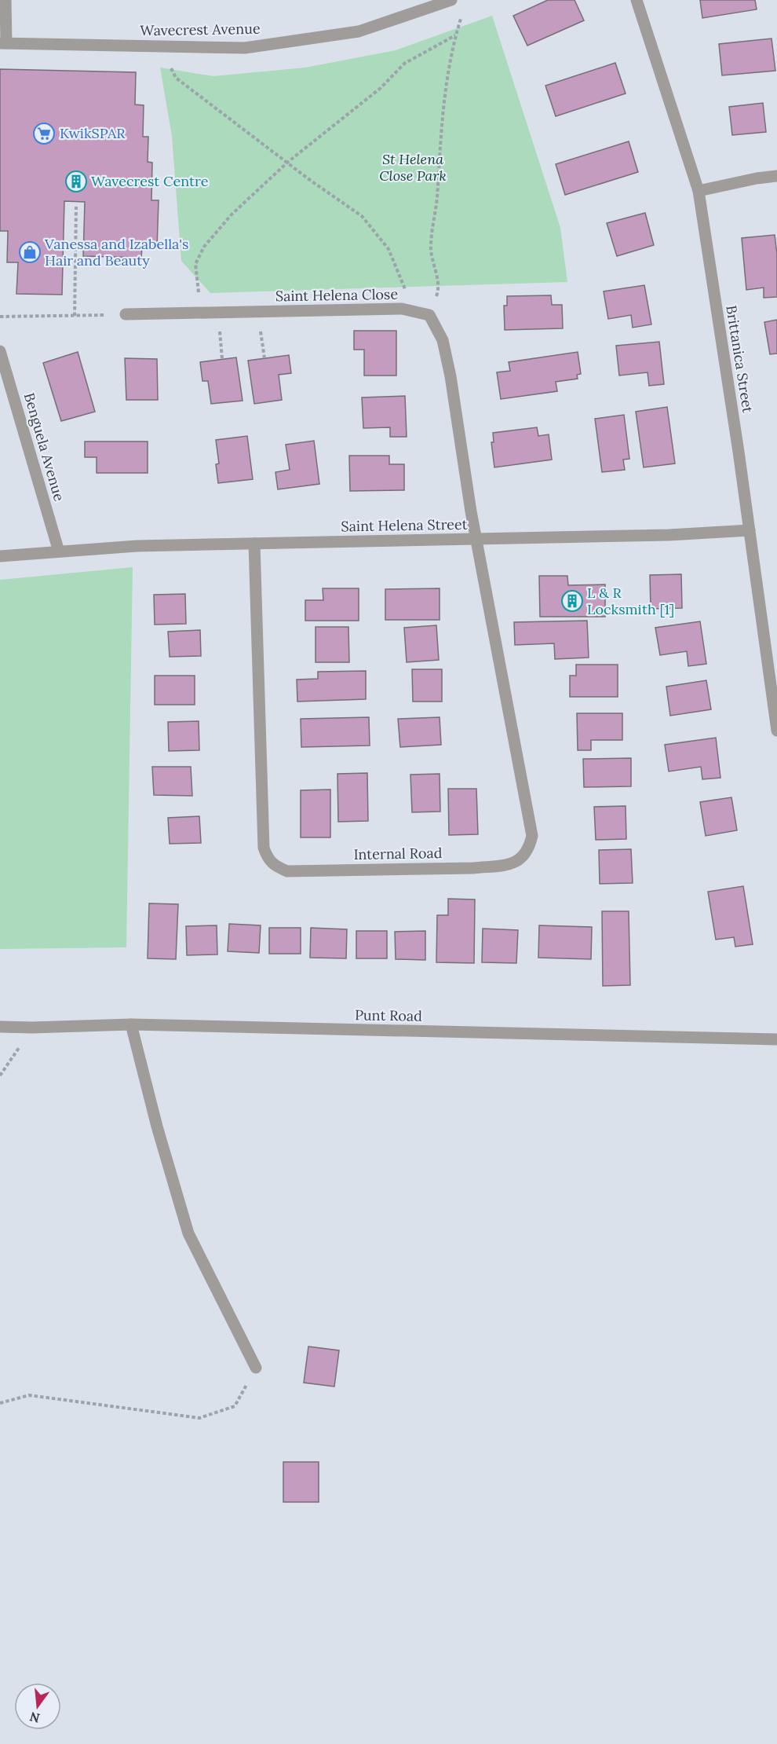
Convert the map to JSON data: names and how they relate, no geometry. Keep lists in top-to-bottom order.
{
  "streets": {
    "street": [
      "Wavecrest Avenue",
      "Saint Helena Close",
      "Brittanica Street",
      "Benguela Avenue",
      "Saint Helena Street",
      "Internal Road",
      "Punt Road"
    ]
  },
  "crossings": [
    ["Brittanica Street", "Saint Helena Street"],
    ["Benguela Avenue", "Saint Helena Street"],
    ["Saint Helena Street", "Internal Road"]
  ],
  "parks": ["St Helena Close Park"],
  "places": {
    "supermarket": ["KwikSPAR"],
    "building": ["Wavecrest Centre", "L & R Locksmith [1]"],
    "shop": ["Vanessa and Izabella's Hair and Beauty"]
  },
  "north": "bottom"
}
